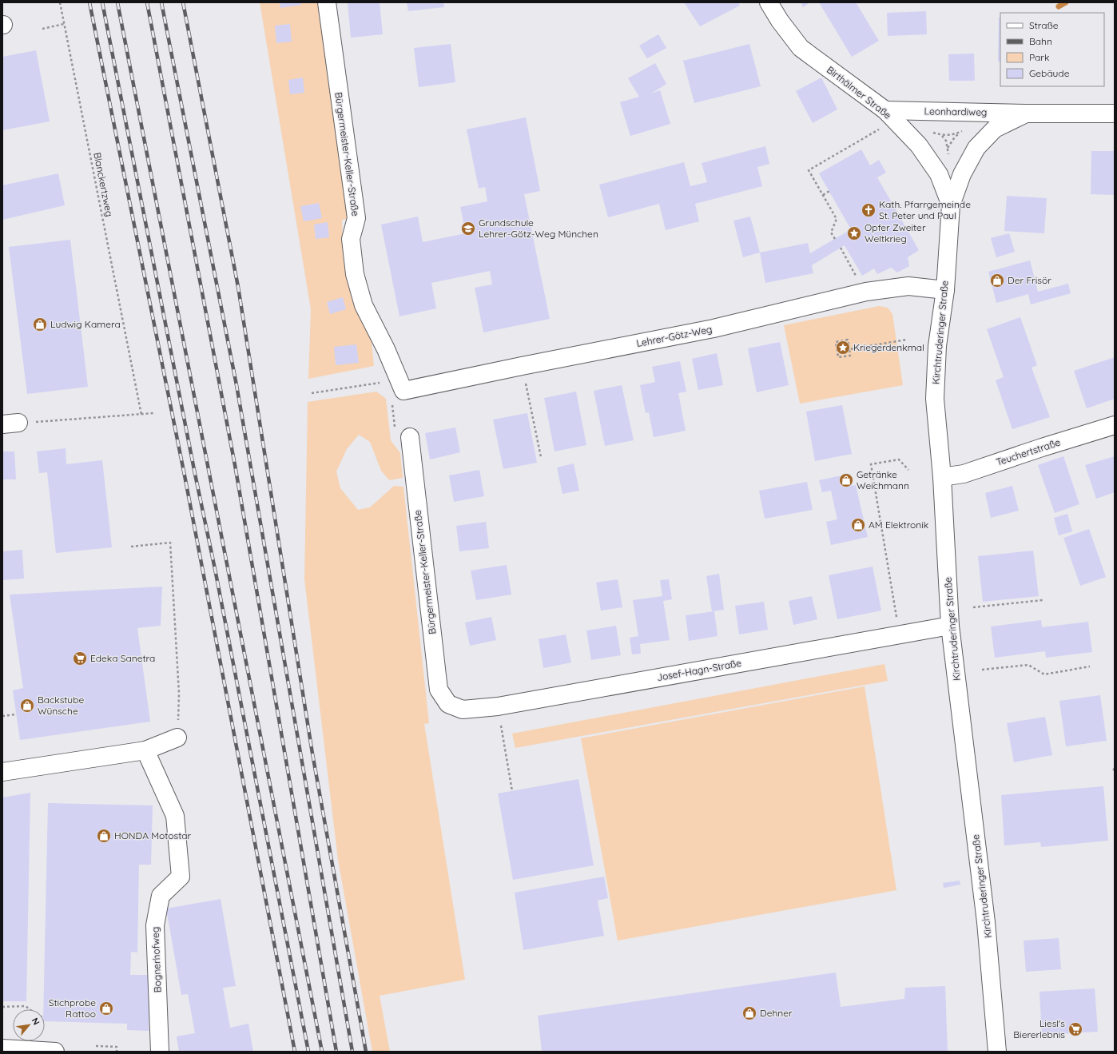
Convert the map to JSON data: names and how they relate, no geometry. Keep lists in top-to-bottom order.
{
  "streets": {
    "street": [
      "Birthälmer Straße",
      "Leonhardiweg",
      "Bürgermeister-Keller-Straße",
      "Kirchtruderinger Straße",
      "Lehrer-Götz-Weg",
      "Teuchertstraße",
      "Josef-Hagn-Straße",
      "Bognerhofweg"
    ],
    "path": ["Blanckertzweg"]
  },
  "crossings": [
    ["Birthälmer Straße", "Leonhardiweg"],
    ["Birthälmer Straße", "Kirchtruderinger Straße"],
    ["Leonhardiweg", "Kirchtruderinger Straße"],
    ["Bürgermeister-Keller-Straße", "Lehrer-Götz-Weg"],
    ["Bürgermeister-Keller-Straße", "Josef-Hagn-Straße"],
    ["Kirchtruderinger Straße", "Lehrer-Götz-Weg"],
    ["Kirchtruderinger Straße", "Teuchertstraße"],
    ["Kirchtruderinger Straße", "Josef-Hagn-Straße"]
  ],
  "places": {
    "church": ["Kath. Pfarrgemeinde St. Peter und Paul"],
    "school or university": ["Grundschule Lehrer-Götz-Weg München"],
    "place": ["Opfer Zweiter Weltkrieg", "Kriegerdenkmal"],
    "shop": [
      "Der Frisör",
      "Ludwig Kamera",
      "Getränke Weichmann",
      "AM Elektronik",
      "Backstube Wünsche",
      "HONDA Motostar",
      "Stichprobe Rattoo",
      "Dehner"
    ],
    "supermarket": ["Edeka Sanetra", "Liesl's Biererlebnis"]
  },
  "legend": [
    "Straße",
    "Bahn",
    "Park",
    "Gebäude"
  ],
  "north": "top right"
}
